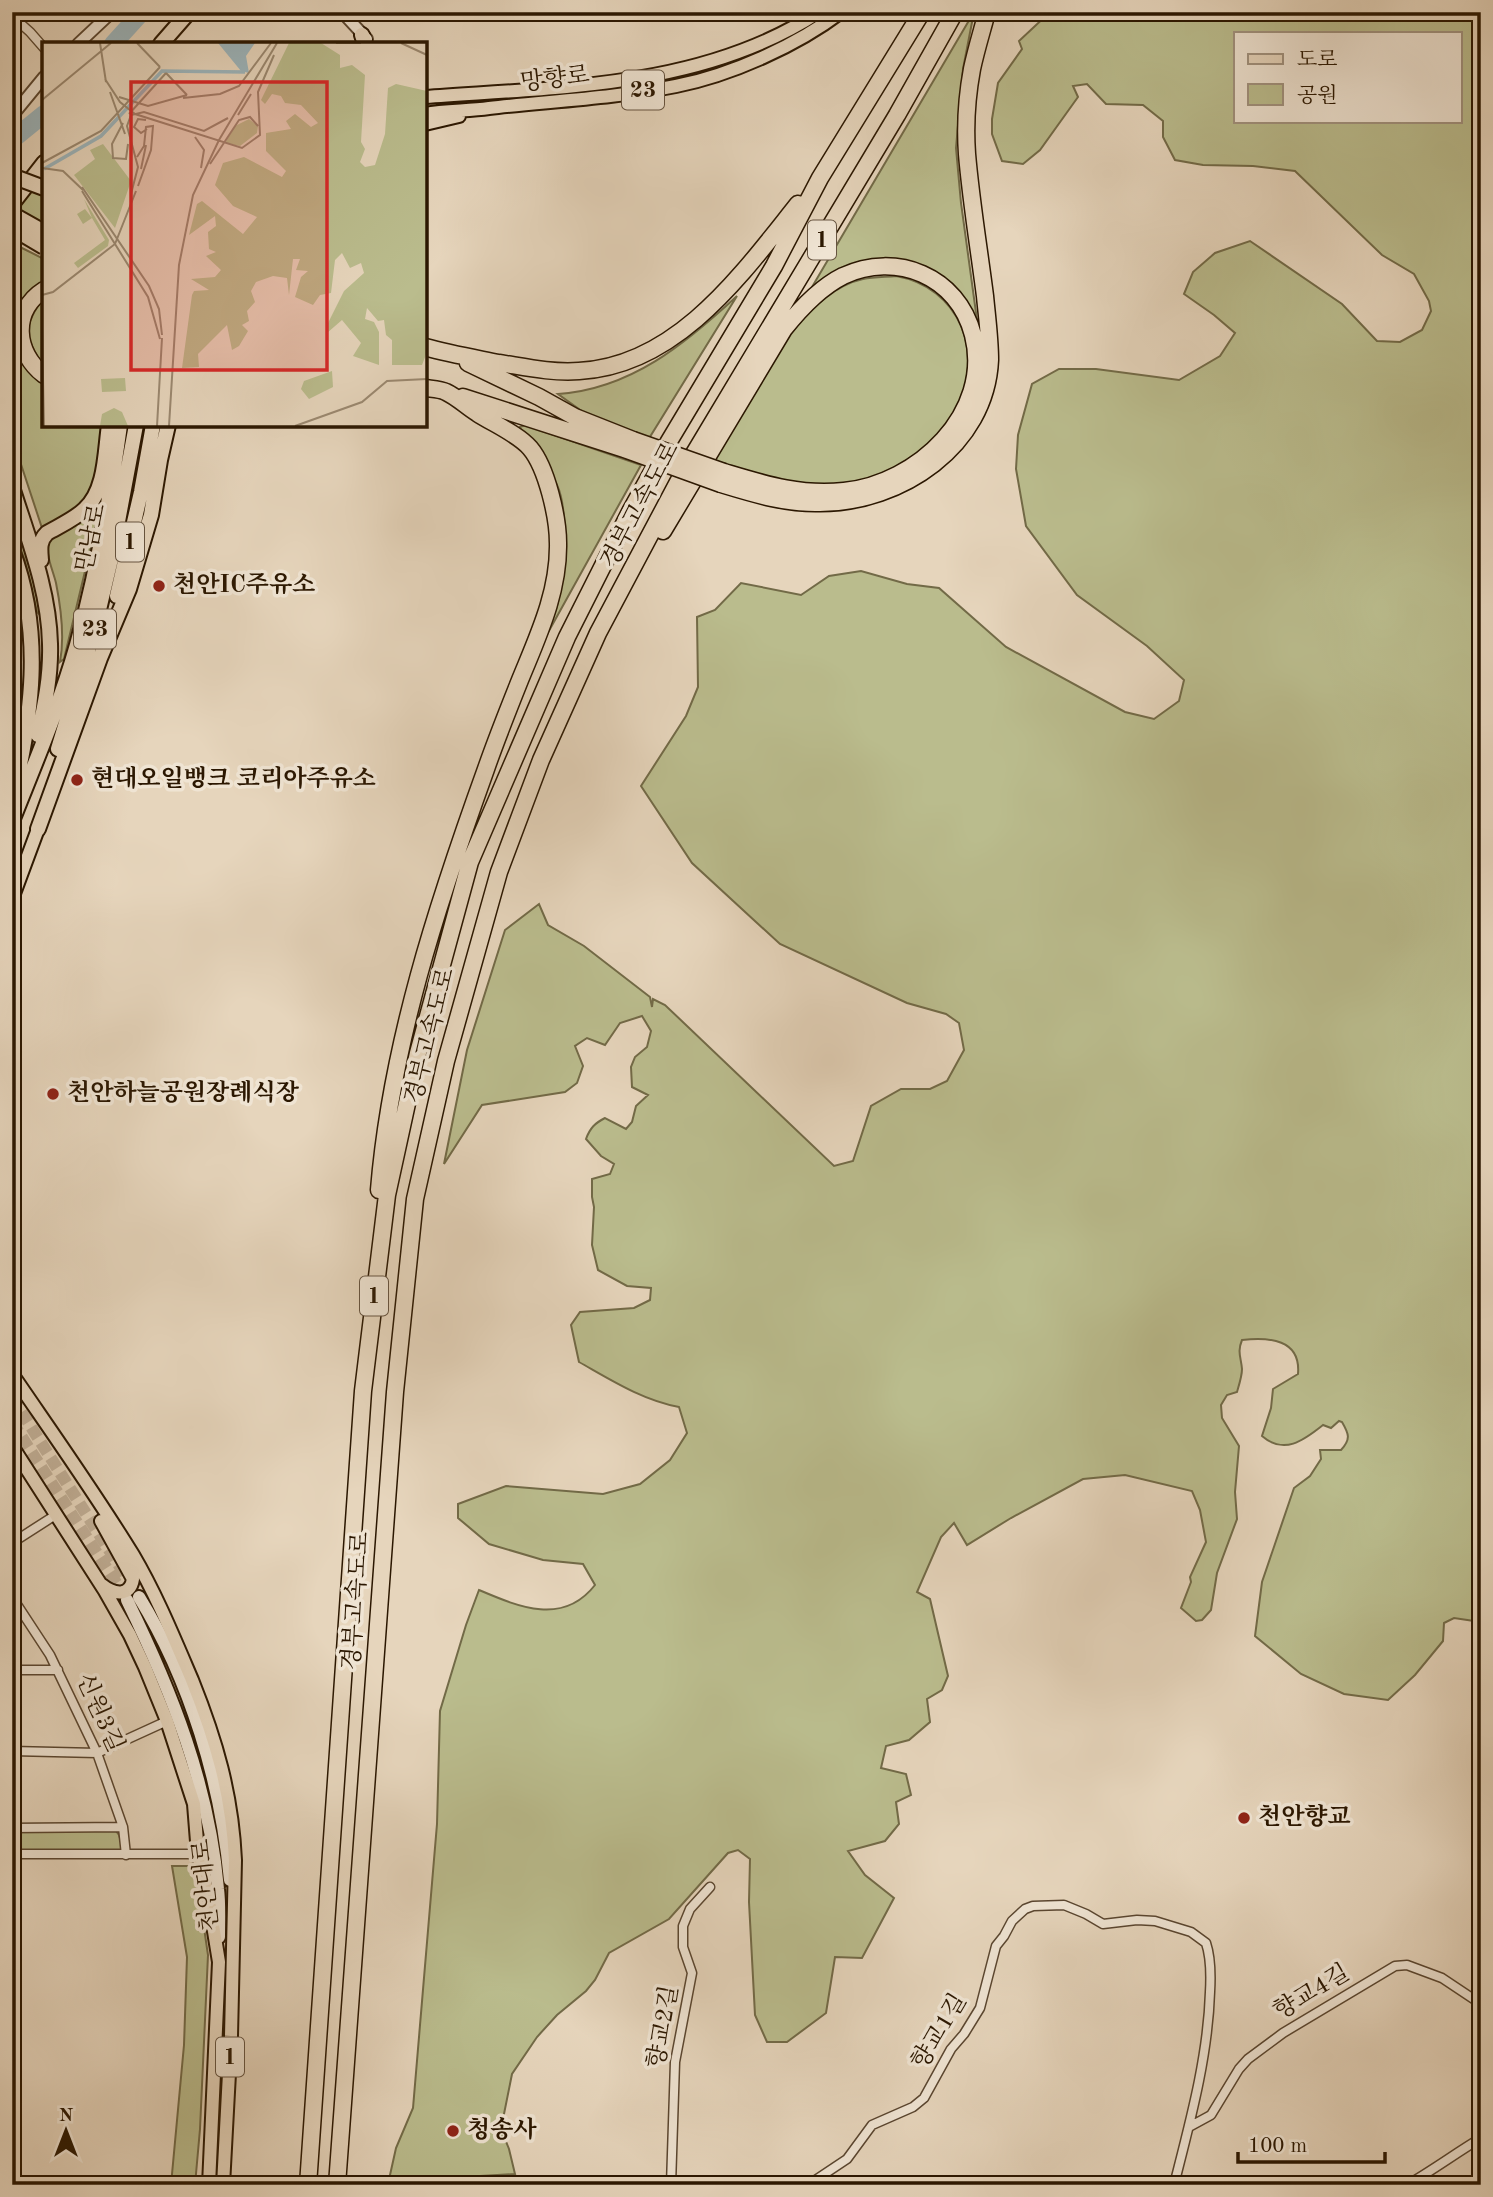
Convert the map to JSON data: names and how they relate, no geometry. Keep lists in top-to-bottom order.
{
  "streets": {
    "highway": [
      "23",
      "1",
      "경부고속도로",
      "만남로"
    ],
    "main road": ["망향로", "천안대로"],
    "street": [
      "신원3길",
      "향교4길",
      "향교2길",
      "향교1길"
    ]
  },
  "crossings": [
    ["1", "만남로"],
    ["1", "천안대로"],
    ["향교4길", "향교1길"]
  ],
  "places": [
    "천안IC주유소",
    "현대오일뱅크 코리아주유소",
    "천안하늘공원장례식장",
    "천안향교",
    "청송사"
  ],
  "legend": ["도로", "공원"],
  "scale_bar": "100 m",
  "north": "top"
}
